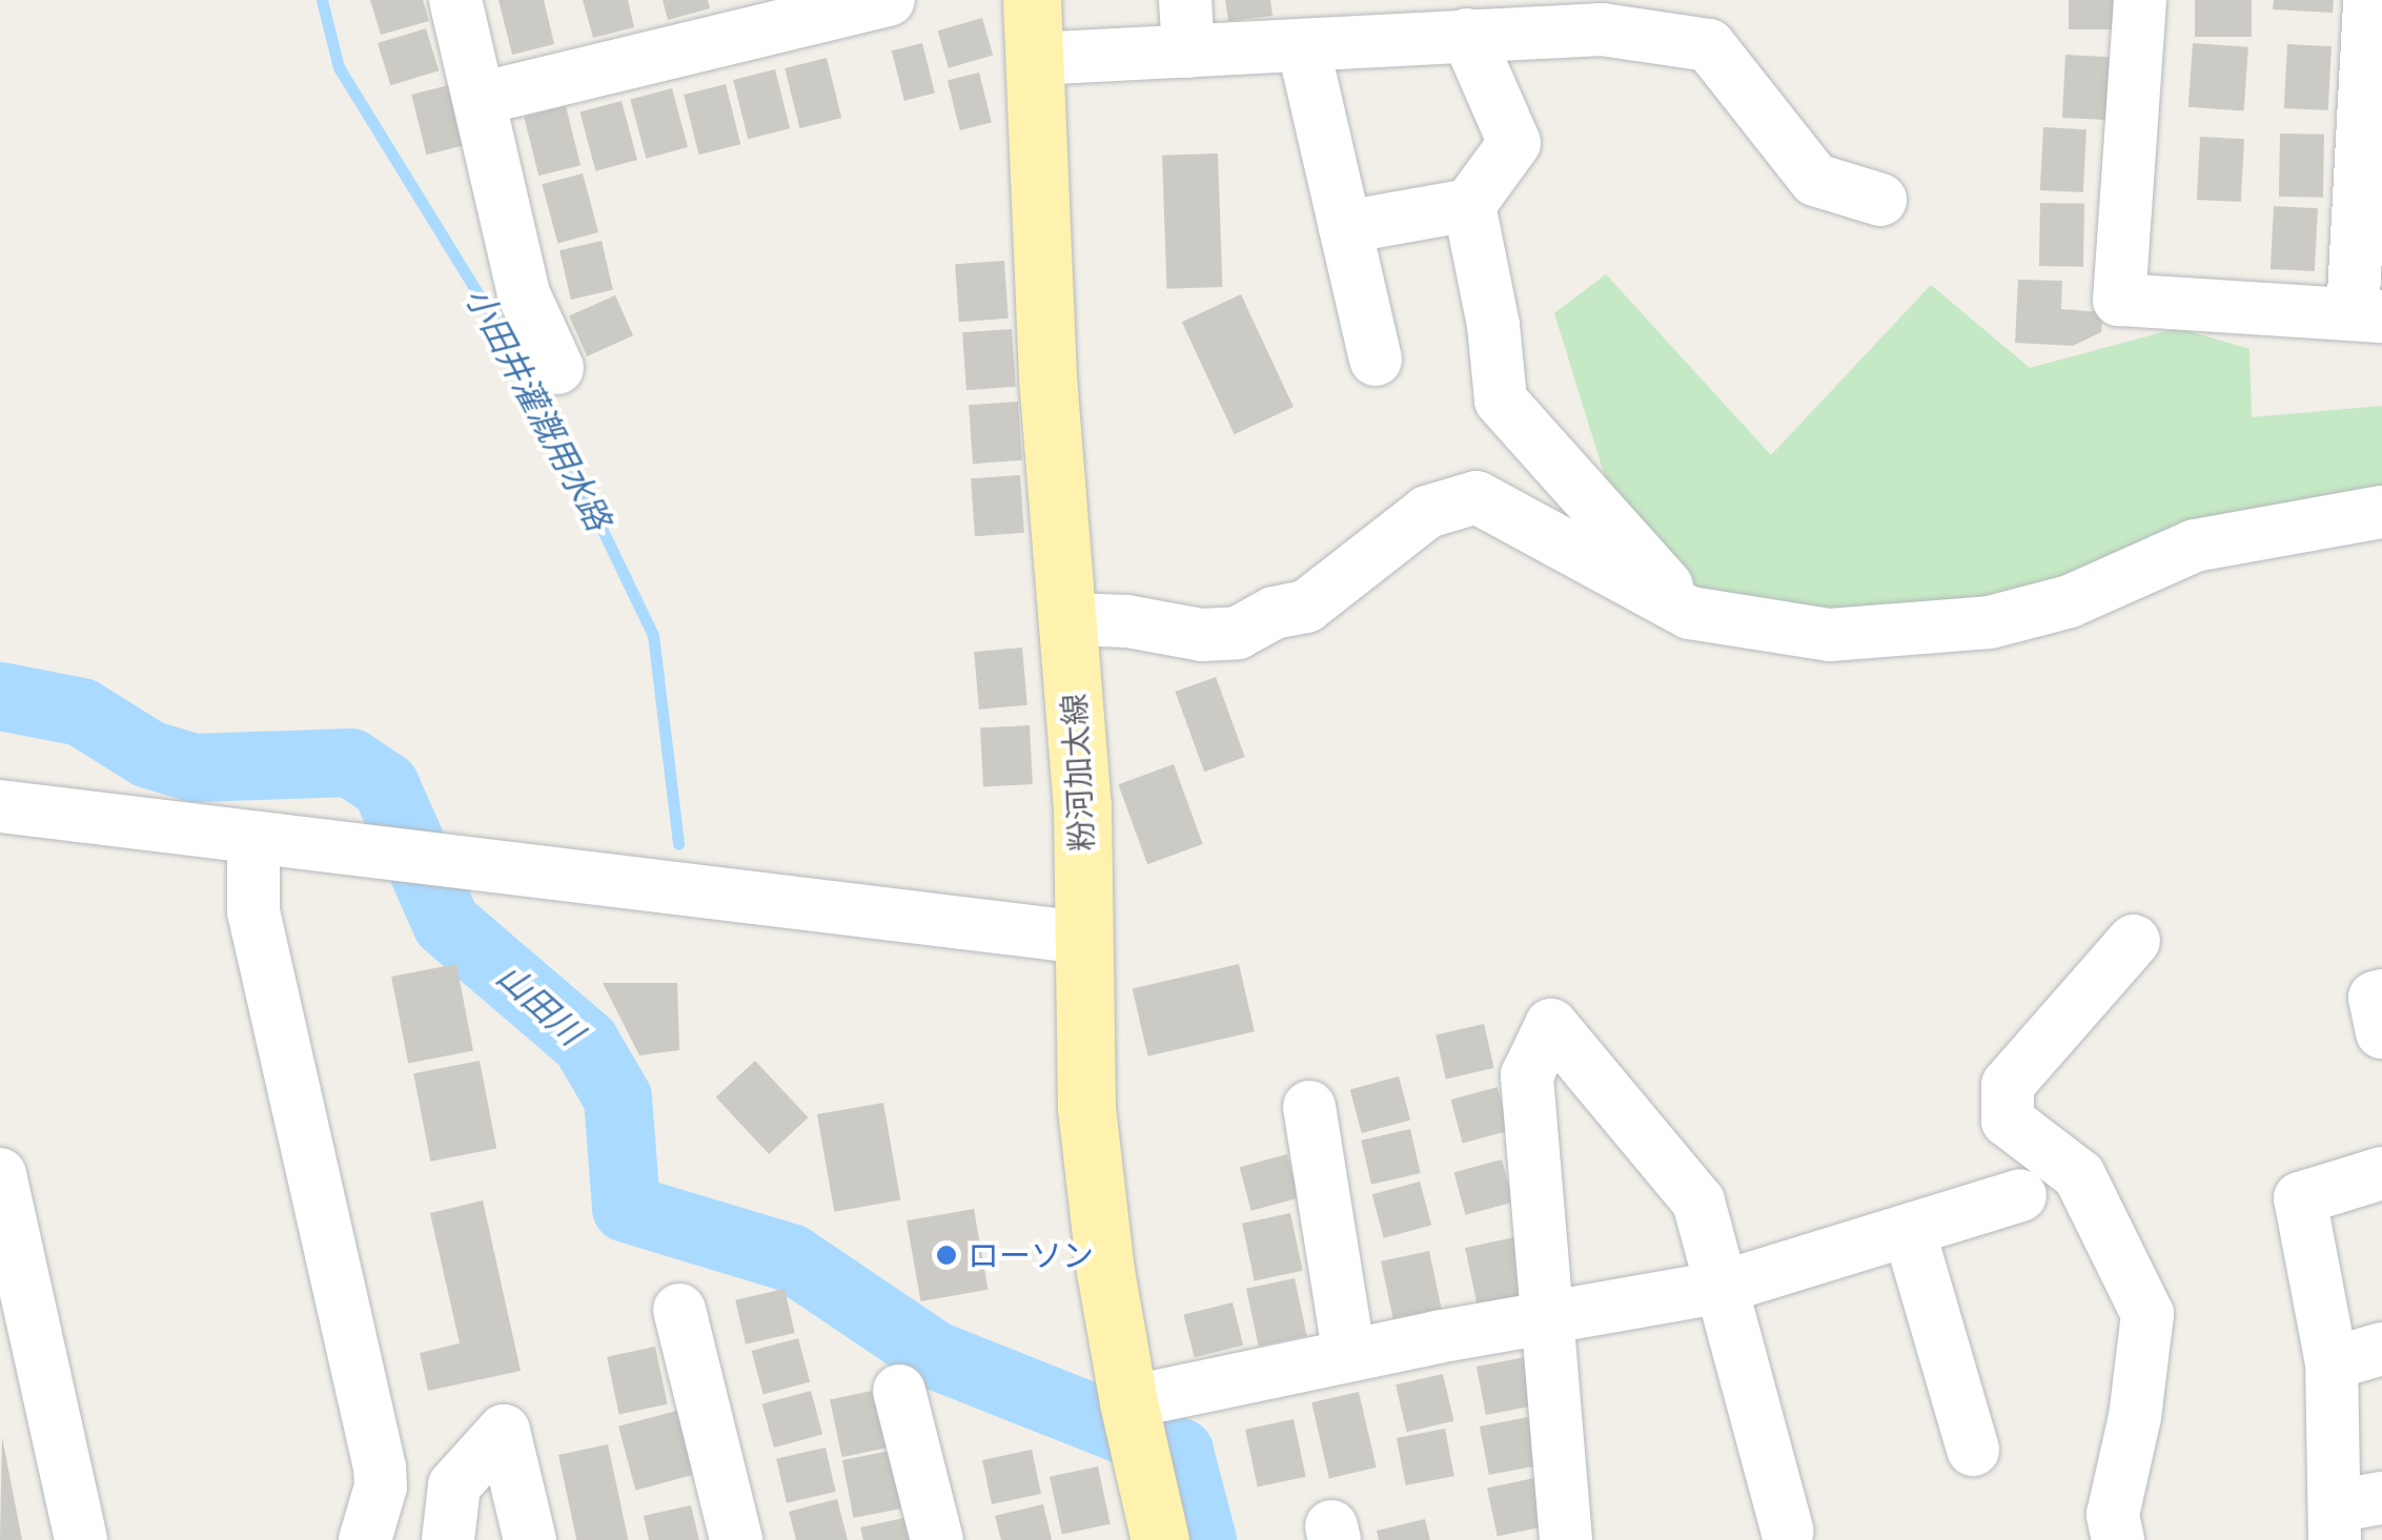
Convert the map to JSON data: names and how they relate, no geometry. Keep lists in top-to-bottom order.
{
  "streets": {
    "main road": ["粉河加太線"]
  },
  "water": ["小田井灌漑用水路", "山田川"],
  "places": ["ローソン"]
}
